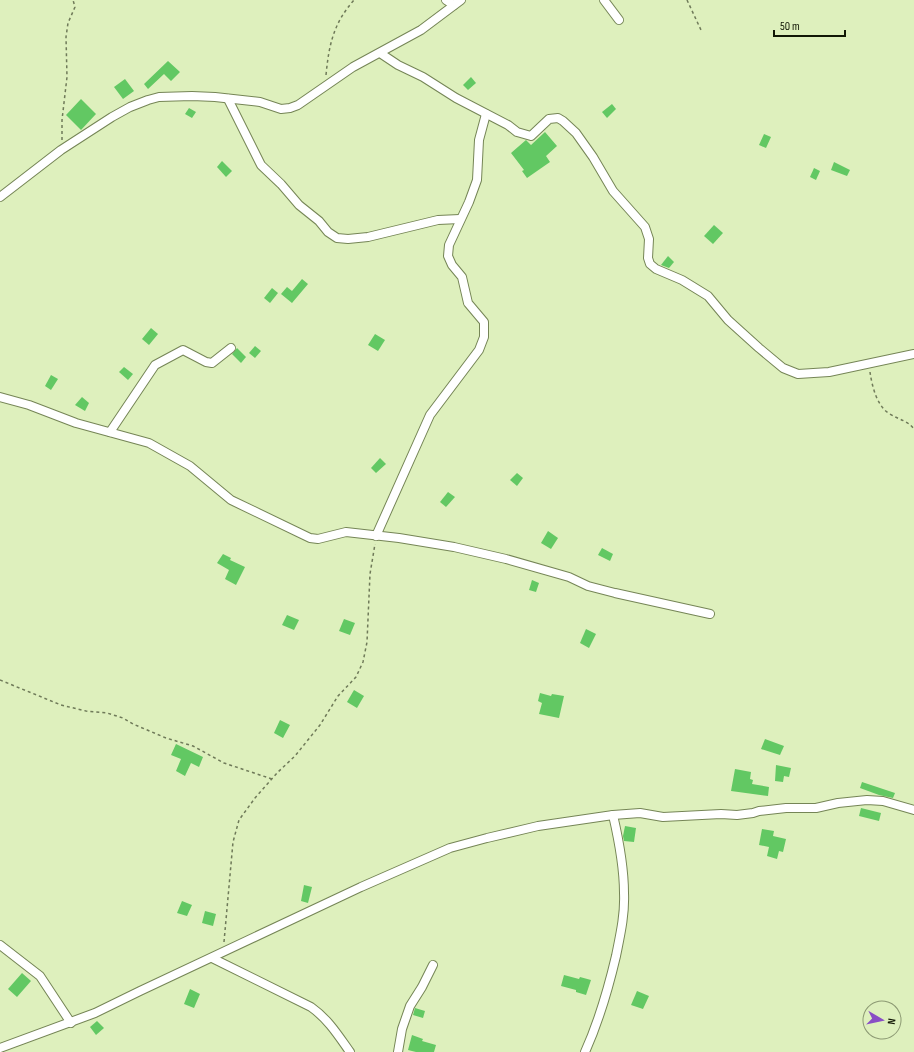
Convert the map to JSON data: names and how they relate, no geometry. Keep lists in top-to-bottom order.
{
  "scale_bar": "50 m",
  "north": "right"
}
